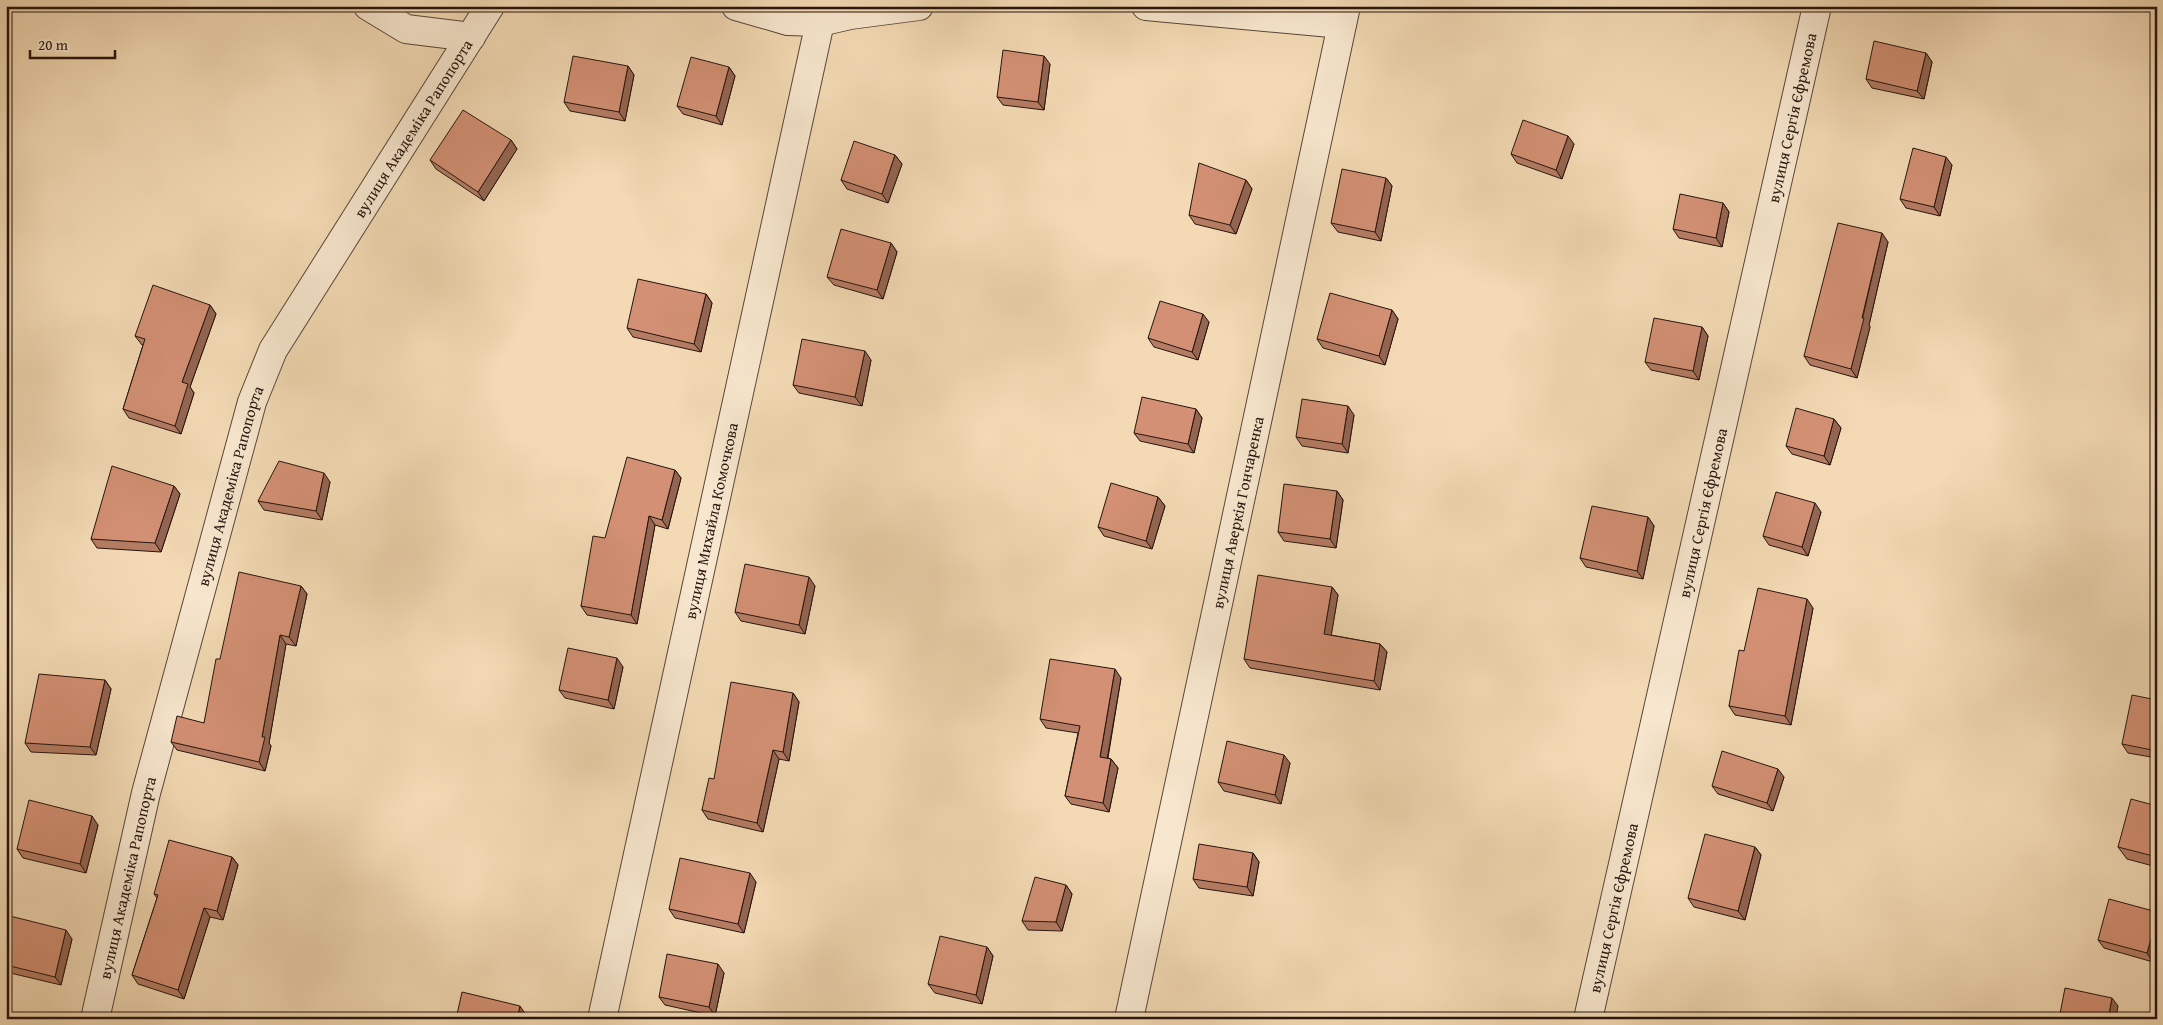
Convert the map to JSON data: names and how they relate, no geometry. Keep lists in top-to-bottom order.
{
  "streets": {
    "street": [
      "вулиця Сергія Єфремова",
      "вулиця Академіка Рапопорта",
      "вулиця Аверкія Гончаренка",
      "вулиця Михайла Комочкова"
    ]
  },
  "scale_bar": "20 m"
}
